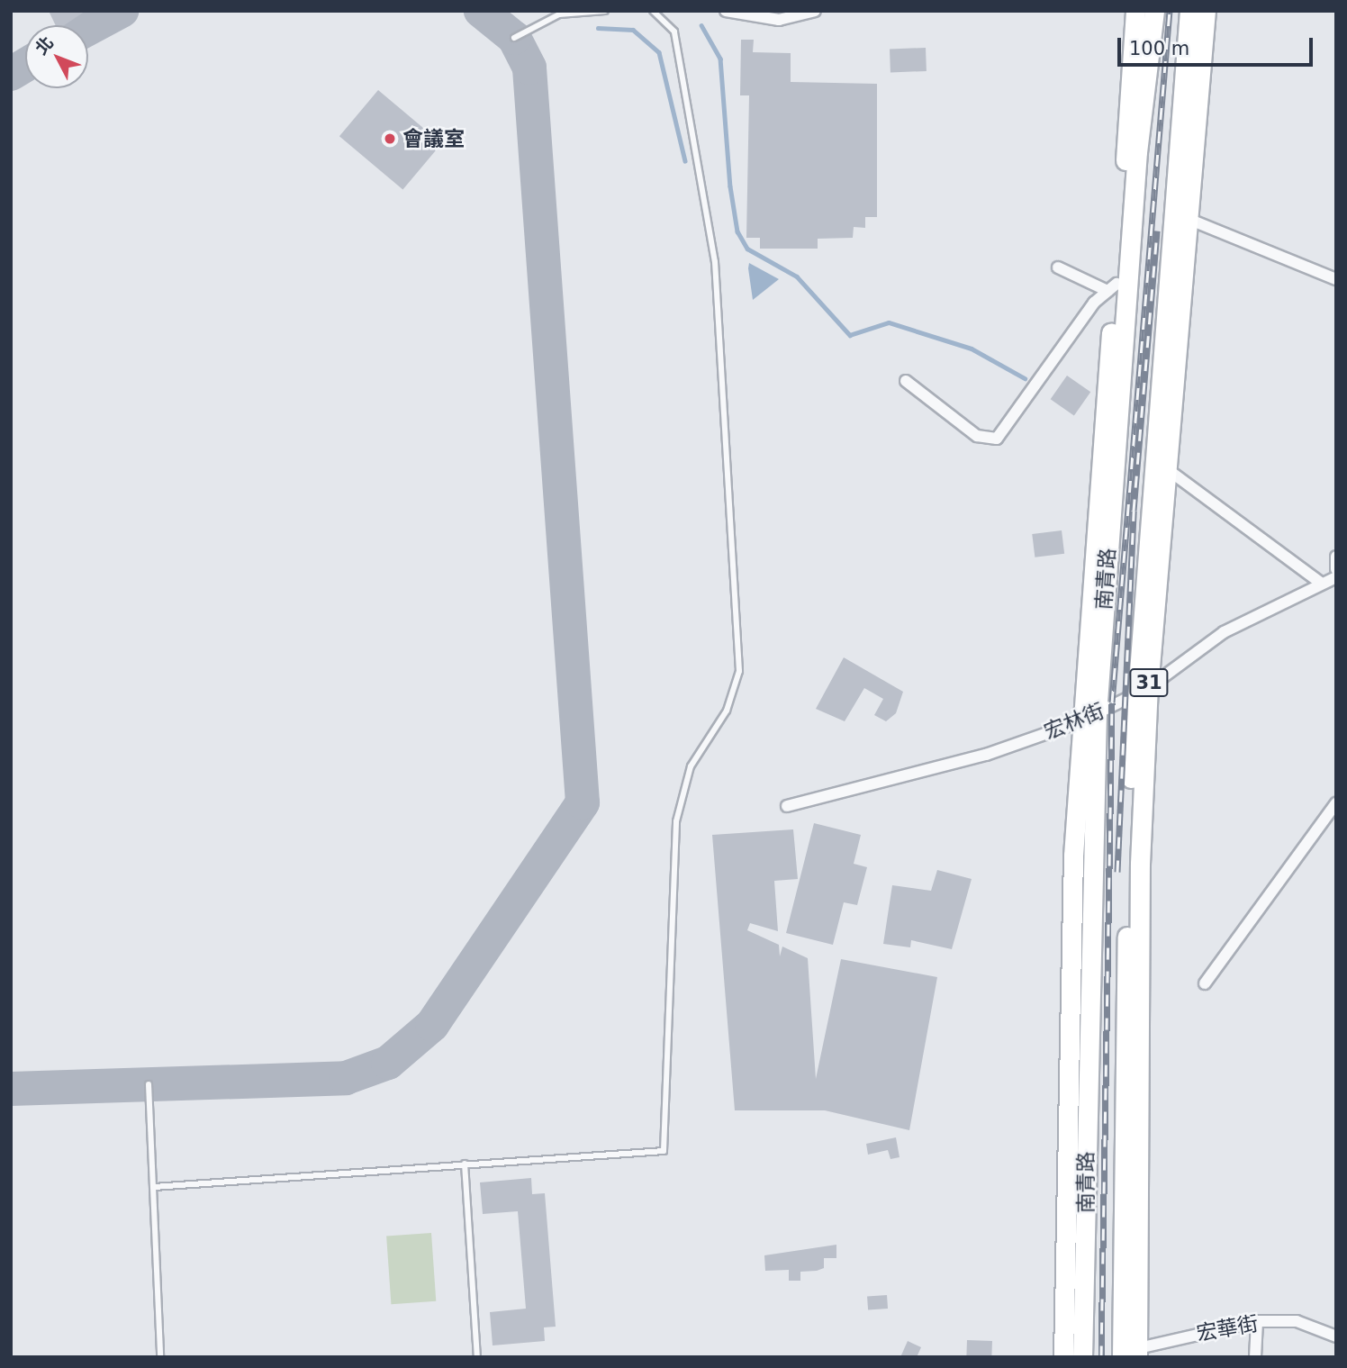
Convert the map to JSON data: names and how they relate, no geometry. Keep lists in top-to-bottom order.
{
  "streets": {
    "main road": ["南青路", "31"],
    "street": ["宏林街", "宏華街"]
  },
  "crossings": [
    ["南青路", "31"],
    ["南青路", "宏林街"],
    ["南青路", "宏華街"],
    ["31", "宏林街"],
    ["31", "宏華街"]
  ],
  "places": ["會議室"],
  "scale_bar": "100 m",
  "north": "top left"
}
